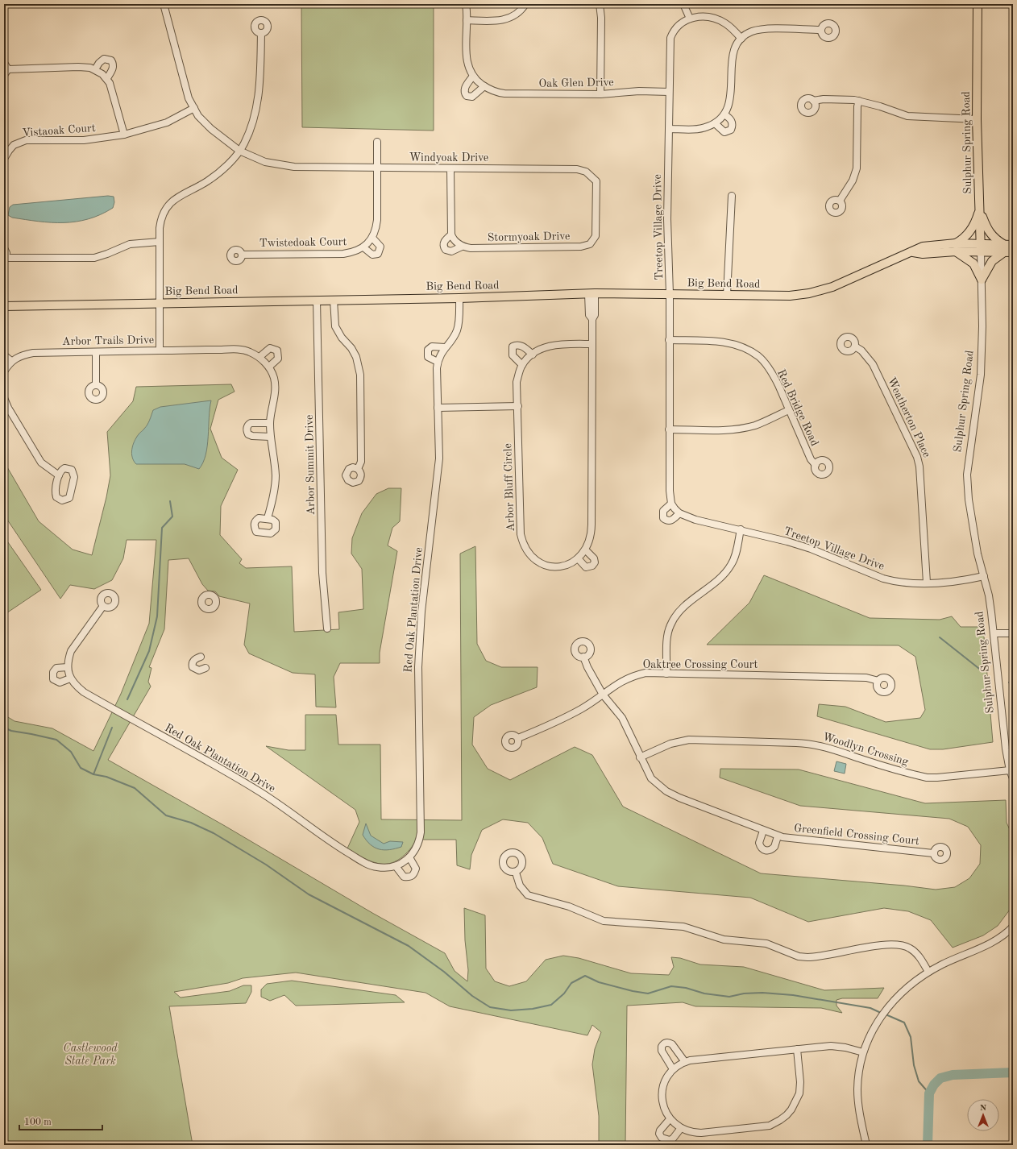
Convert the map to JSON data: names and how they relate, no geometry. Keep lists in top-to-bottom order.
{
  "streets": {
    "main road": ["Sulphur Spring Road", "Big Bend Road"],
    "street": [
      "Oak Glen Drive",
      "Vistaoak Court",
      "Windyoak Drive",
      "Treetop Village Drive",
      "Stormyoak Drive",
      "Twistedoak Court",
      "Arbor Trails Drive",
      "Red Bridge Road",
      "Weatherton Place",
      "Arbor Summit Drive",
      "Arbor Bluff Circle",
      "Red Oak Plantation Drive",
      "Oaktree Crossing Court",
      "Woodlyn Crossing",
      "Greenfield Crossing Court"
    ]
  },
  "crossings": [
    ["Oak Glen Drive", "Treetop Village Drive"],
    ["Vistaoak Court", "Windyoak Drive"],
    ["Sulphur Spring Road", "Treetop Village Drive"],
    ["Sulphur Spring Road", "Big Bend Road"],
    ["Sulphur Spring Road", "Woodlyn Crossing"],
    ["Windyoak Drive", "Stormyoak Drive"],
    ["Windyoak Drive", "Twistedoak Court"],
    ["Windyoak Drive", "Arbor Trails Drive"],
    ["Treetop Village Drive", "Big Bend Road"],
    ["Treetop Village Drive", "Red Bridge Road"],
    ["Treetop Village Drive", "Weatherton Place"],
    ["Big Bend Road", "Arbor Trails Drive"],
    ["Big Bend Road", "Arbor Summit Drive"],
    ["Big Bend Road", "Arbor Bluff Circle"],
    ["Big Bend Road", "Red Oak Plantation Drive"],
    ["Oaktree Crossing Court", "Greenfield Crossing Court"],
    ["Woodlyn Crossing", "Greenfield Crossing Court"]
  ],
  "parks": ["Castlewood State Park"],
  "scale_bar": "100 m",
  "north": "top"
}
